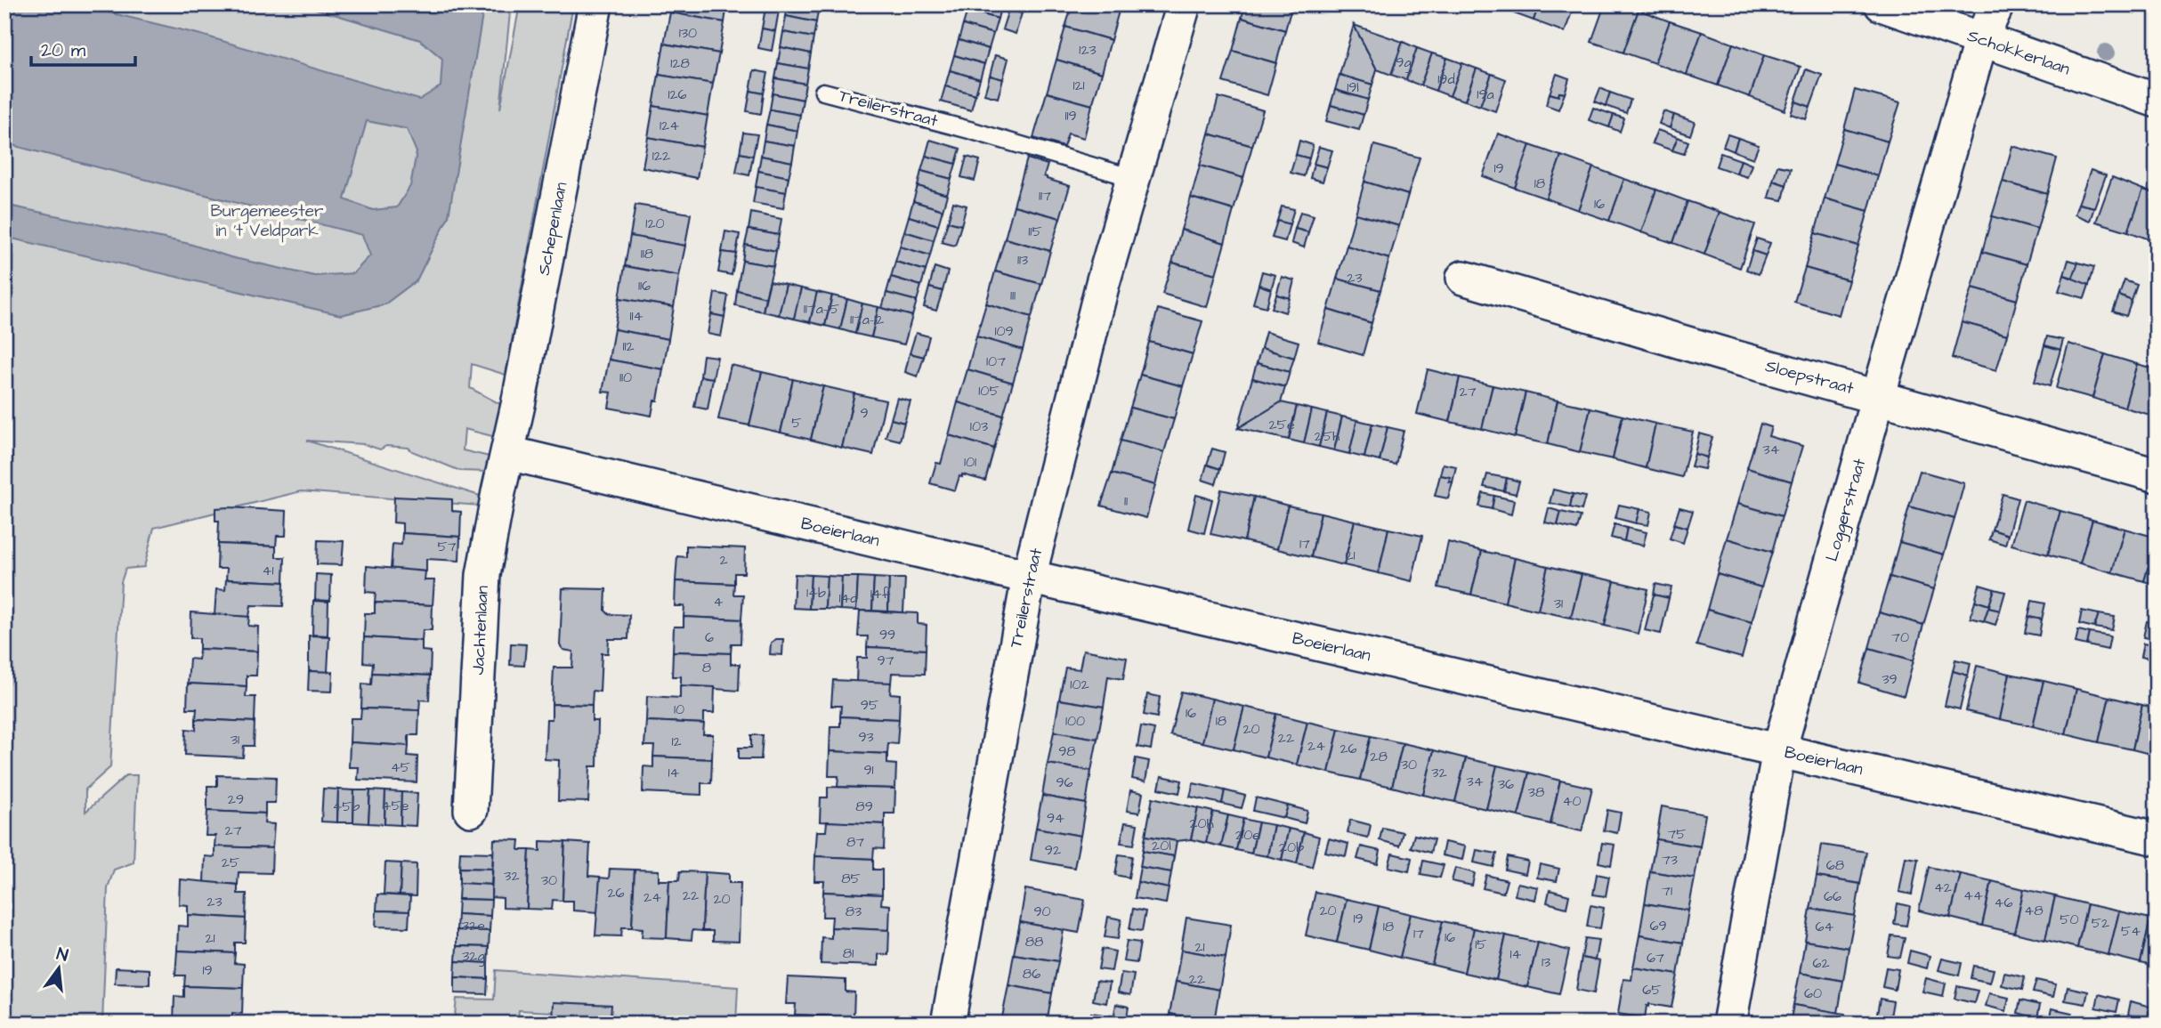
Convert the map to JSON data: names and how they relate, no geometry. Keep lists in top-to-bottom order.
{
  "streets": {
    "street": [
      "Schokkerlaan",
      "Treilerstraat",
      "Schepenlaan",
      "Sloepstraat",
      "Loggerstraat",
      "Boeierlaan",
      "Jachtenlaan"
    ]
  },
  "crossings": [
    ["Schokkerlaan", "Loggerstraat"],
    ["Treilerstraat", "Boeierlaan"],
    ["Schepenlaan", "Boeierlaan"],
    ["Schepenlaan", "Jachtenlaan"],
    ["Sloepstraat", "Loggerstraat"],
    ["Loggerstraat", "Boeierlaan"],
    ["Boeierlaan", "Jachtenlaan"]
  ],
  "parks": ["Burgemeester in 't Veldpark"],
  "house_numbers": [
    "130",
    "123",
    "19g",
    "128",
    "19d",
    "121",
    "19l",
    "126",
    "19a",
    "119",
    "124",
    "122",
    "19",
    "18",
    "117",
    "16",
    "120",
    "115",
    "118",
    "113",
    "23",
    "116",
    "111",
    "117a-15",
    "114",
    "117a-12",
    "109",
    "112",
    "107",
    "110",
    "105",
    "27",
    "9",
    "5",
    "25e",
    "103",
    "25h",
    "34",
    "101",
    "11",
    "17",
    "57",
    "21",
    "2",
    "41",
    "14b",
    "14f",
    "14d",
    "4",
    "31",
    "99",
    "6",
    "70",
    "97",
    "8",
    "39",
    "102",
    "95",
    "10",
    "16",
    "100",
    "18",
    "20",
    "93",
    "22",
    "31",
    "12",
    "24",
    "26",
    "98",
    "28",
    "30",
    "45",
    "91",
    "14",
    "32",
    "34",
    "96",
    "36",
    "38",
    "29",
    "40",
    "45e",
    "45b",
    "89",
    "94",
    "20h",
    "27",
    "75",
    "20e",
    "87",
    "20l",
    "20b",
    "92",
    "73",
    "25",
    "68",
    "32",
    "85",
    "30",
    "42",
    "71",
    "26",
    "22",
    "44",
    "66",
    "24",
    "20",
    "23",
    "46",
    "20",
    "48",
    "83",
    "90",
    "19",
    "50",
    "52",
    "32e",
    "69",
    "18",
    "64",
    "54",
    "17",
    "16",
    "21",
    "88",
    "15",
    "21",
    "81",
    "14",
    "32g",
    "67",
    "13",
    "62",
    "19",
    "86",
    "22",
    "65",
    "60"
  ],
  "scale_bar": "20 m",
  "north": "top"
}
